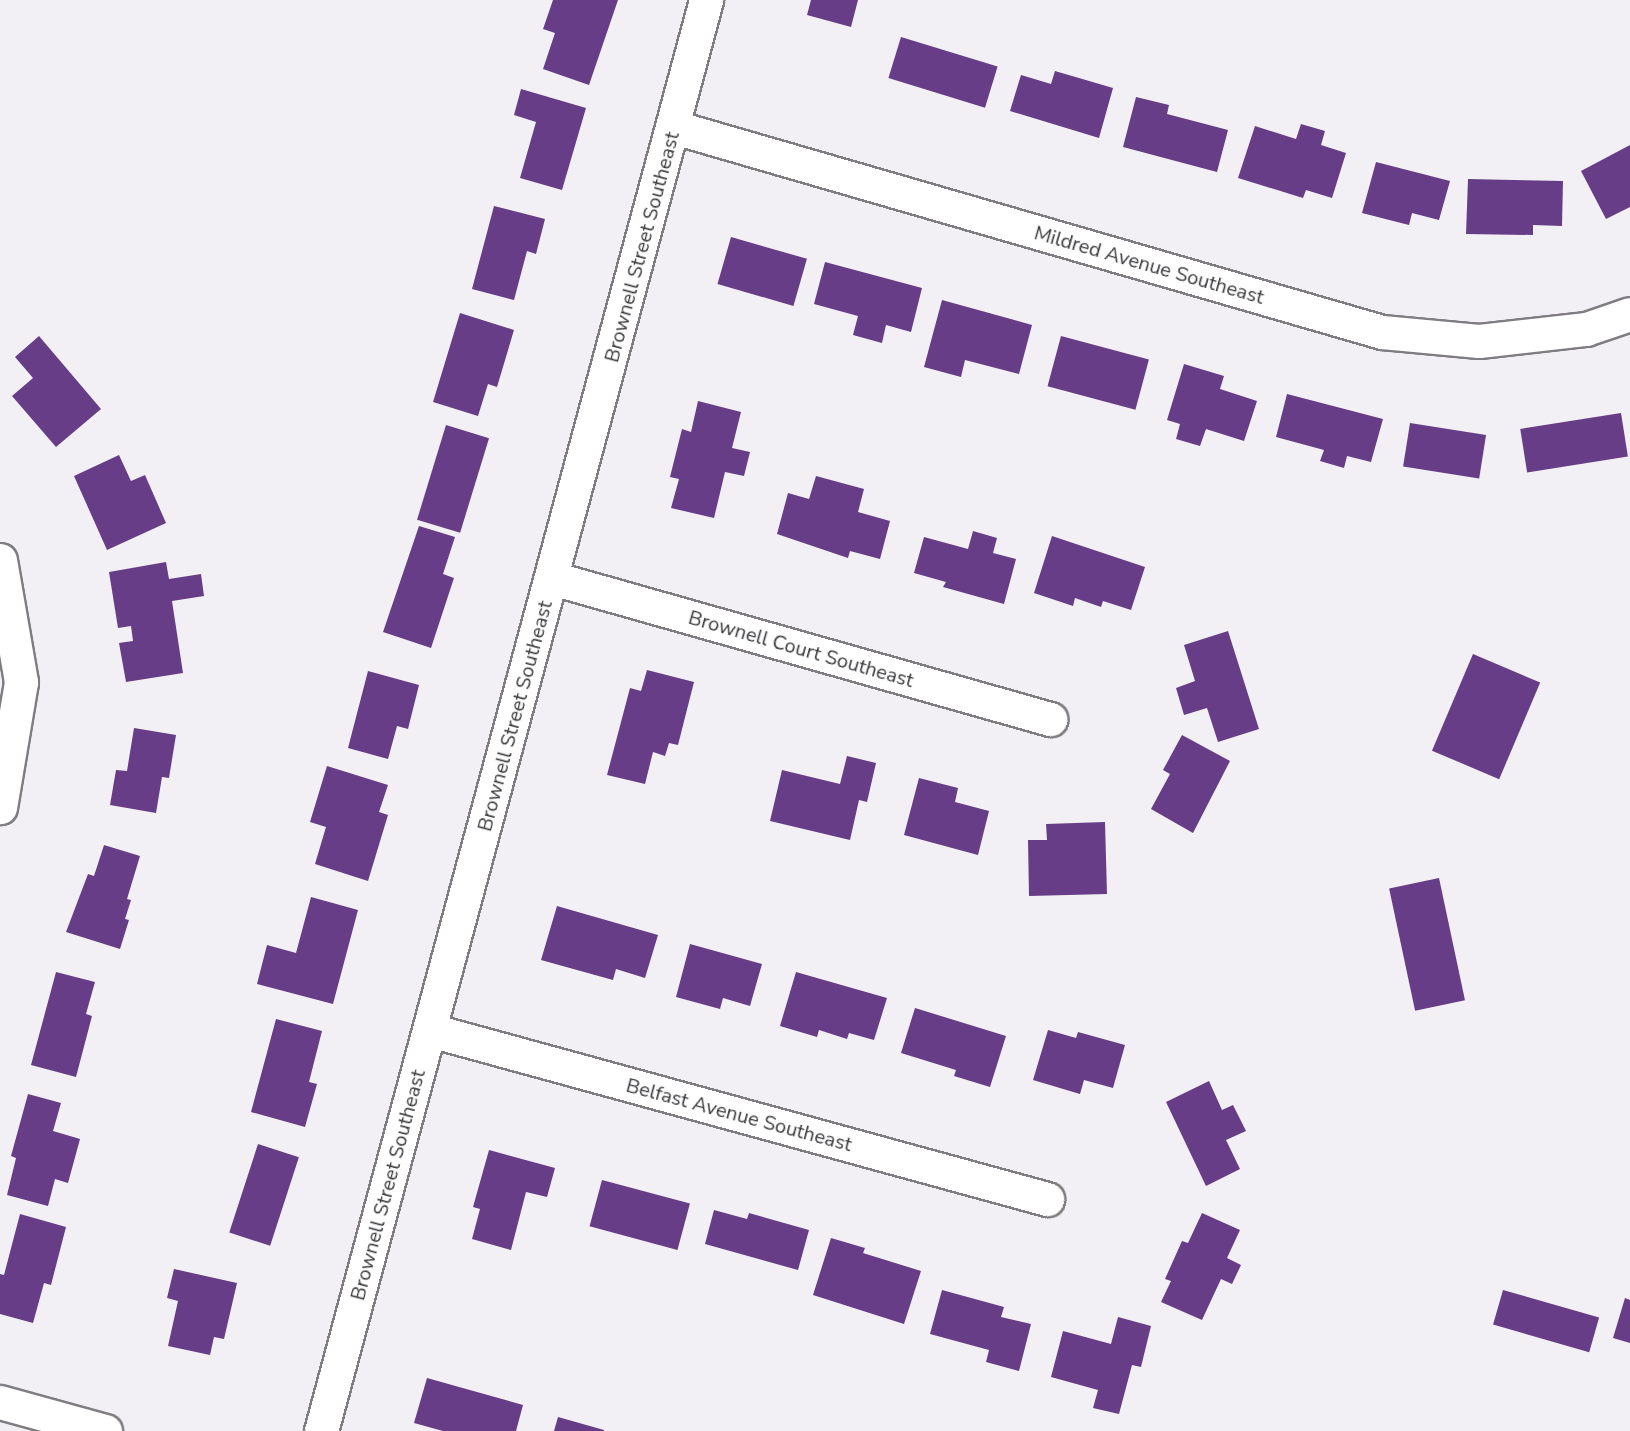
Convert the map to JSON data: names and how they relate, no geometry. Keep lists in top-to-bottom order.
{
  "streets": {
    "street": [
      "Brownell Street Southeast",
      "Mildred Avenue Southeast",
      "Brownell Court Southeast",
      "Belfast Avenue Southeast"
    ]
  },
  "crossings": [
    ["Brownell Street Southeast", "Mildred Avenue Southeast"],
    ["Brownell Street Southeast", "Brownell Court Southeast"],
    ["Brownell Street Southeast", "Belfast Avenue Southeast"]
  ]
}
